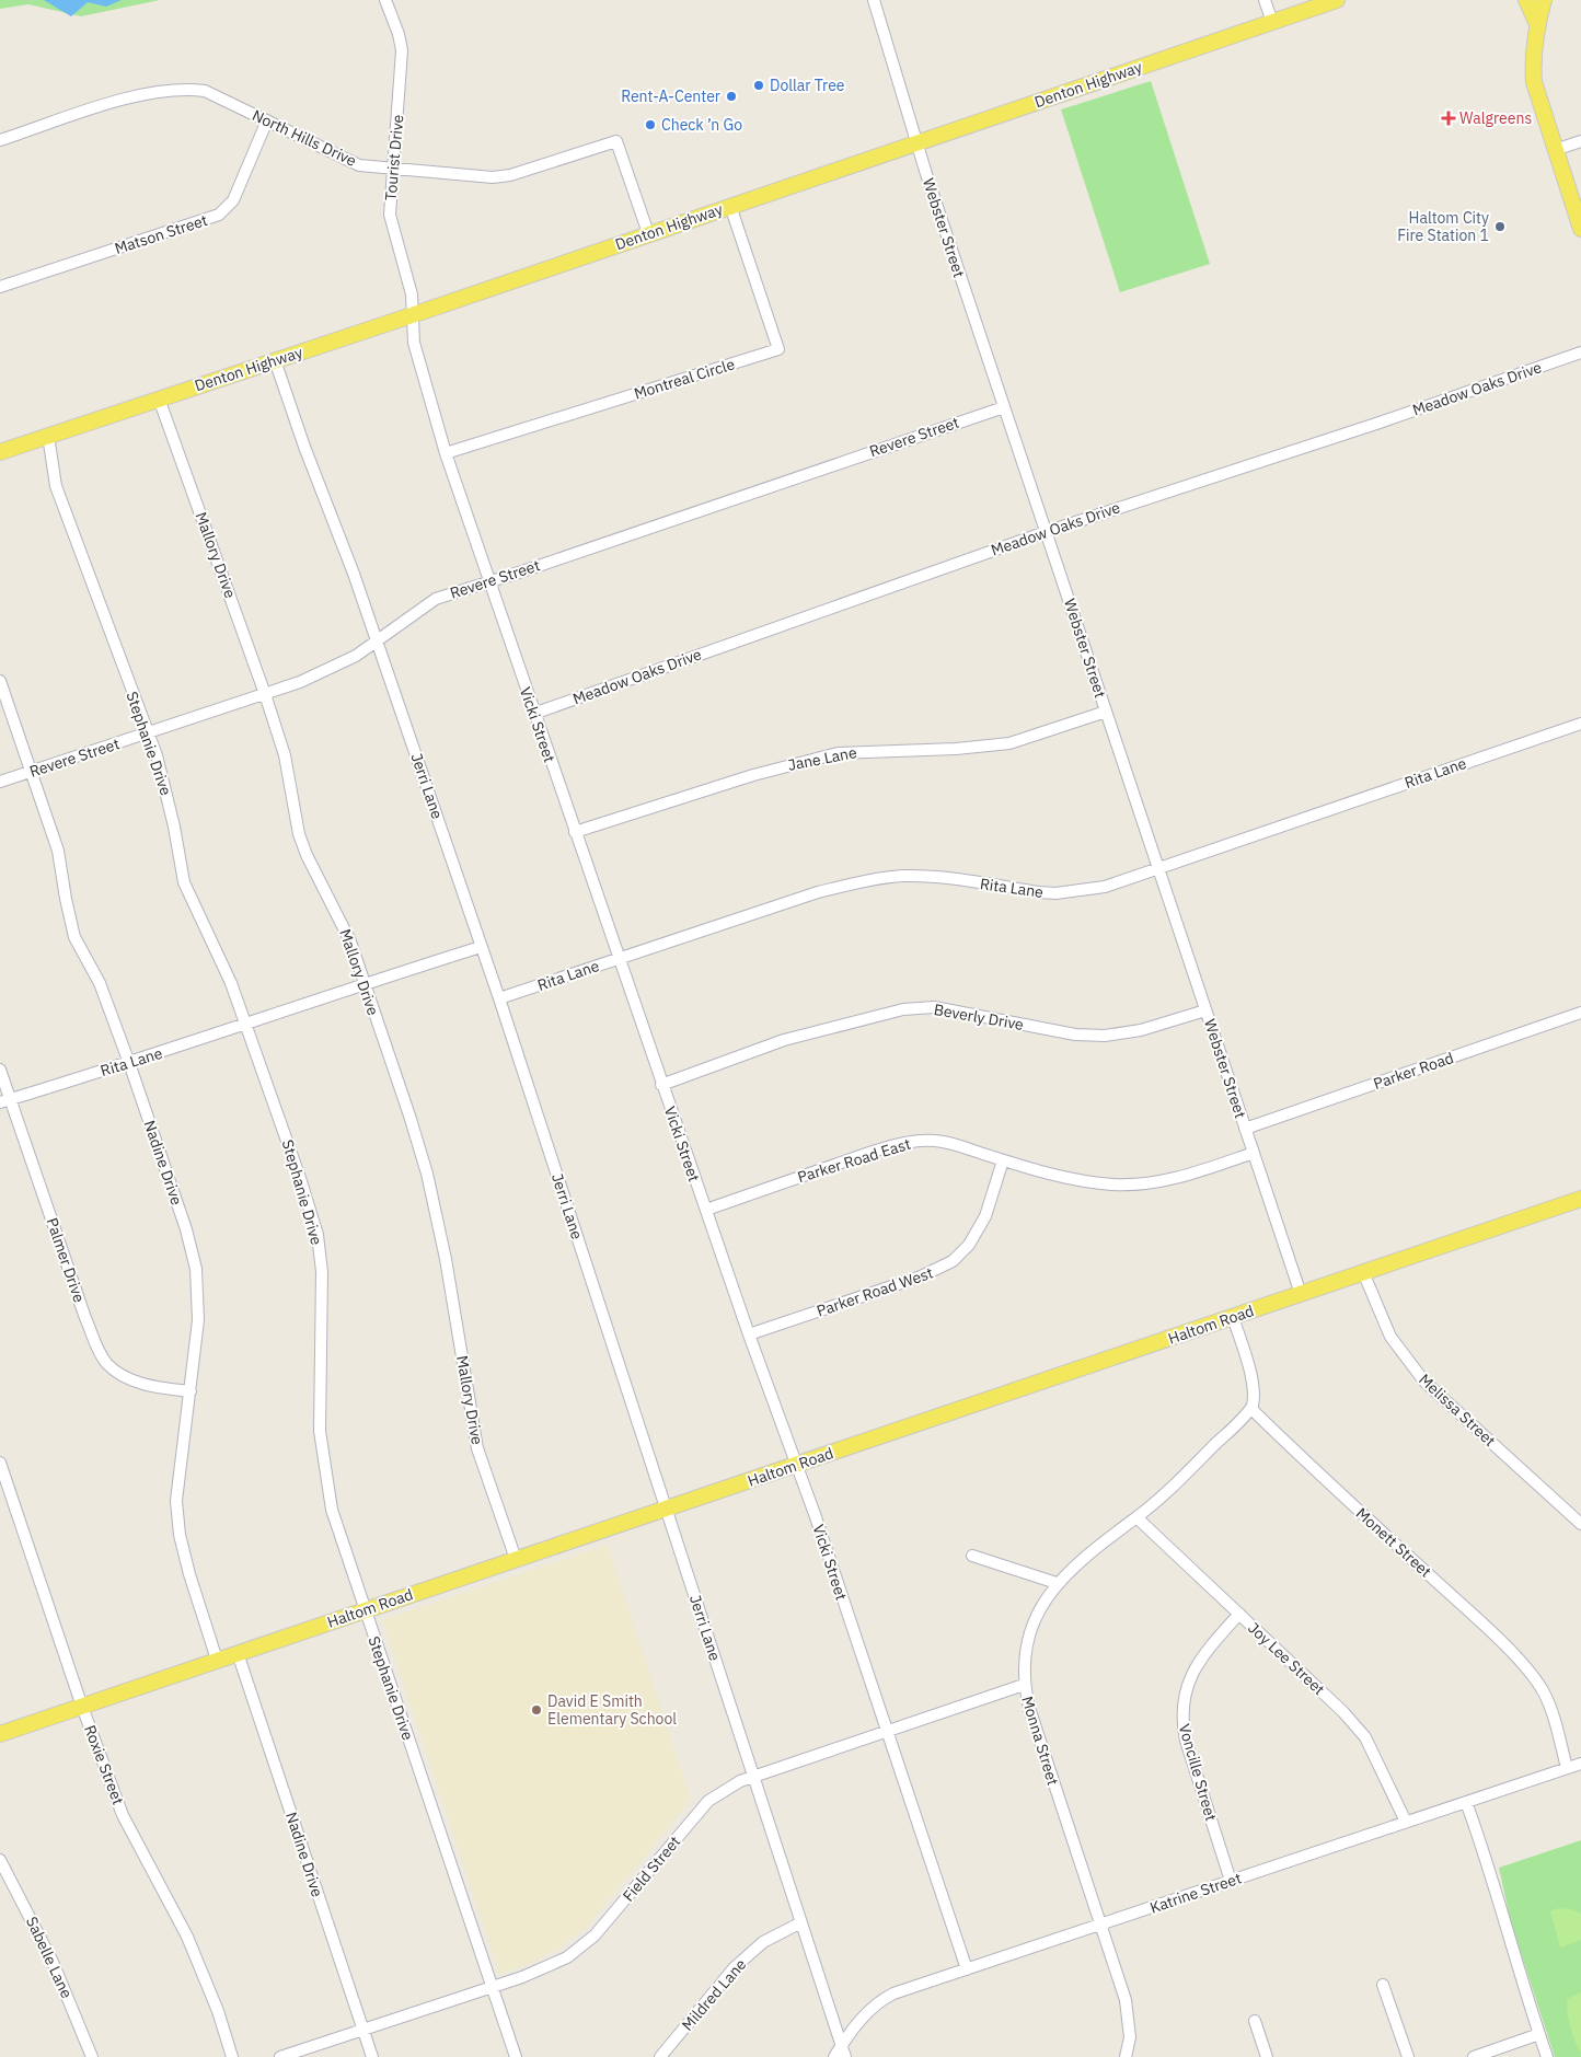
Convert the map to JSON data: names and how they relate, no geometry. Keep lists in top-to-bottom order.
{
  "streets": {
    "main road": ["Denton Highway", "Haltom Road"],
    "street": [
      "North Hills Drive",
      "Tourist Drive",
      "Webster Street",
      "Matson Street",
      "Montreal Circle",
      "Meadow Oaks Drive",
      "Revere Street",
      "Mallory Drive",
      "Vicki Street",
      "Stephanie Drive",
      "Jane Lane",
      "Rita Lane",
      "Jerri Lane",
      "Beverly Drive",
      "Parker Road",
      "Parker Road East",
      "Nadine Drive",
      "Palmer Drive",
      "Parker Road West",
      "Melissa Street",
      "Monett Street",
      "Joy Lee Street",
      "Monna Street",
      "Roxie Street",
      "Voncille Street",
      "Field Street",
      "Katrine Street",
      "Sabelle Lane",
      "Mildred Lane"
    ]
  },
  "crossings": [
    ["Denton Highway", "North Hills Drive"],
    ["Denton Highway", "Tourist Drive"],
    ["Denton Highway", "Webster Street"],
    ["Denton Highway", "Montreal Circle"],
    ["Denton Highway", "Mallory Drive"],
    ["Denton Highway", "Vicki Street"],
    ["Denton Highway", "Stephanie Drive"],
    ["Denton Highway", "Jerri Lane"],
    ["North Hills Drive", "Tourist Drive"],
    ["North Hills Drive", "Matson Street"],
    ["Tourist Drive", "Vicki Street"],
    ["Webster Street", "Meadow Oaks Drive"],
    ["Webster Street", "Revere Street"],
    ["Webster Street", "Jane Lane"],
    ["Webster Street", "Rita Lane"],
    ["Webster Street", "Beverly Drive"],
    ["Webster Street", "Parker Road"],
    ["Webster Street", "Haltom Road"],
    ["Montreal Circle", "Vicki Street"],
    ["Meadow Oaks Drive", "Vicki Street"],
    ["Revere Street", "Mallory Drive"],
    ["Revere Street", "Vicki Street"],
    ["Revere Street", "Stephanie Drive"],
    ["Revere Street", "Jerri Lane"],
    ["Revere Street", "Nadine Drive"],
    ["Mallory Drive", "Rita Lane"],
    ["Mallory Drive", "Haltom Road"],
    ["Vicki Street", "Jane Lane"],
    ["Vicki Street", "Rita Lane"],
    ["Vicki Street", "Beverly Drive"],
    ["Vicki Street", "Parker Road East"],
    ["Vicki Street", "Parker Road West"],
    ["Vicki Street", "Haltom Road"],
    ["Vicki Street", "Field Street"],
    ["Vicki Street", "Katrine Street"],
    ["Stephanie Drive", "Rita Lane"],
    ["Stephanie Drive", "Haltom Road"],
    ["Stephanie Drive", "Field Street"],
    ["Rita Lane", "Jerri Lane"],
    ["Rita Lane", "Nadine Drive"],
    ["Rita Lane", "Palmer Drive"],
    ["Jerri Lane", "Haltom Road"],
    ["Jerri Lane", "Field Street"],
    ["Jerri Lane", "Katrine Street"],
    ["Jerri Lane", "Mildred Lane"],
    ["Parker Road East", "Parker Road West"],
    ["Nadine Drive", "Palmer Drive"],
    ["Nadine Drive", "Haltom Road"],
    ["Nadine Drive", "Field Street"],
    ["Haltom Road", "Melissa Street"],
    ["Haltom Road", "Roxie Street"],
    ["Monett Street", "Monna Street"],
    ["Monett Street", "Katrine Street"],
    ["Joy Lee Street", "Monna Street"],
    ["Joy Lee Street", "Voncille Street"],
    ["Joy Lee Street", "Katrine Street"],
    ["Monna Street", "Field Street"],
    ["Monna Street", "Katrine Street"],
    ["Voncille Street", "Katrine Street"]
  ],
  "places": {
    "other": [
      "Dollar Tree",
      "Rent-A-Center",
      "Check ’n Go",
      "Haltom City Fire Station 1",
      "David E Smith Elementary School"
    ],
    "health": ["Walgreens"]
  }
}
